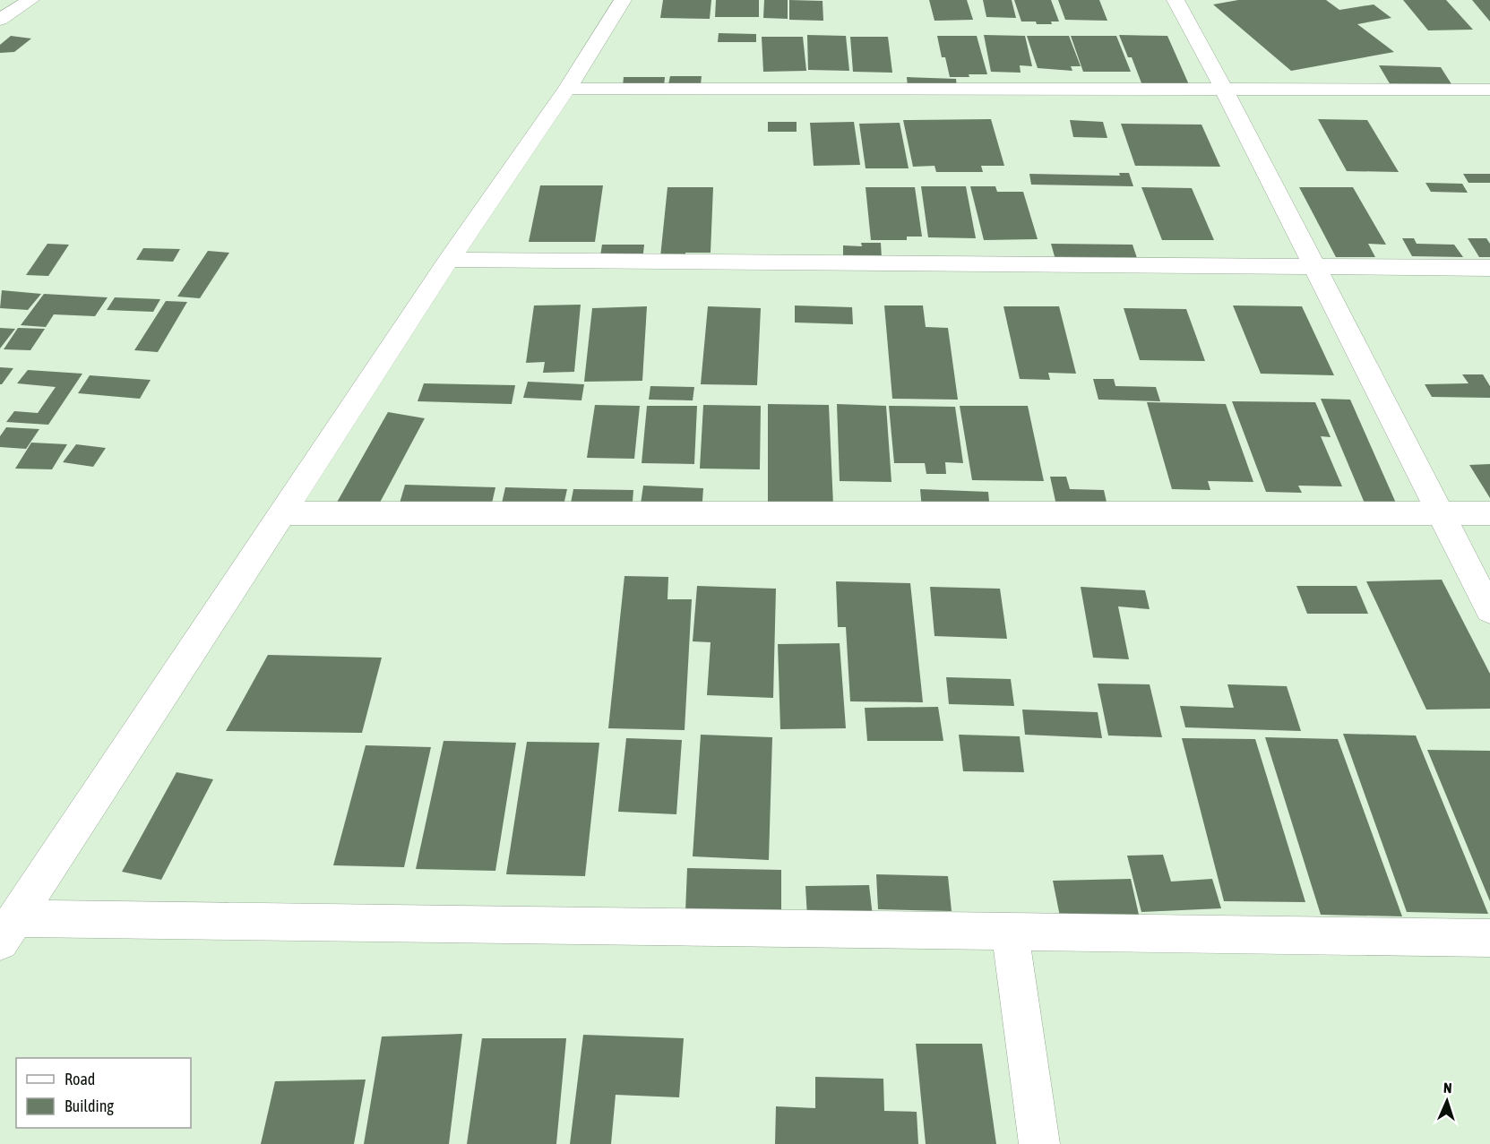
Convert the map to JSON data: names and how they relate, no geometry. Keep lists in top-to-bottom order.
{
  "legend": ["Road", "Building"],
  "north": "top"
}
